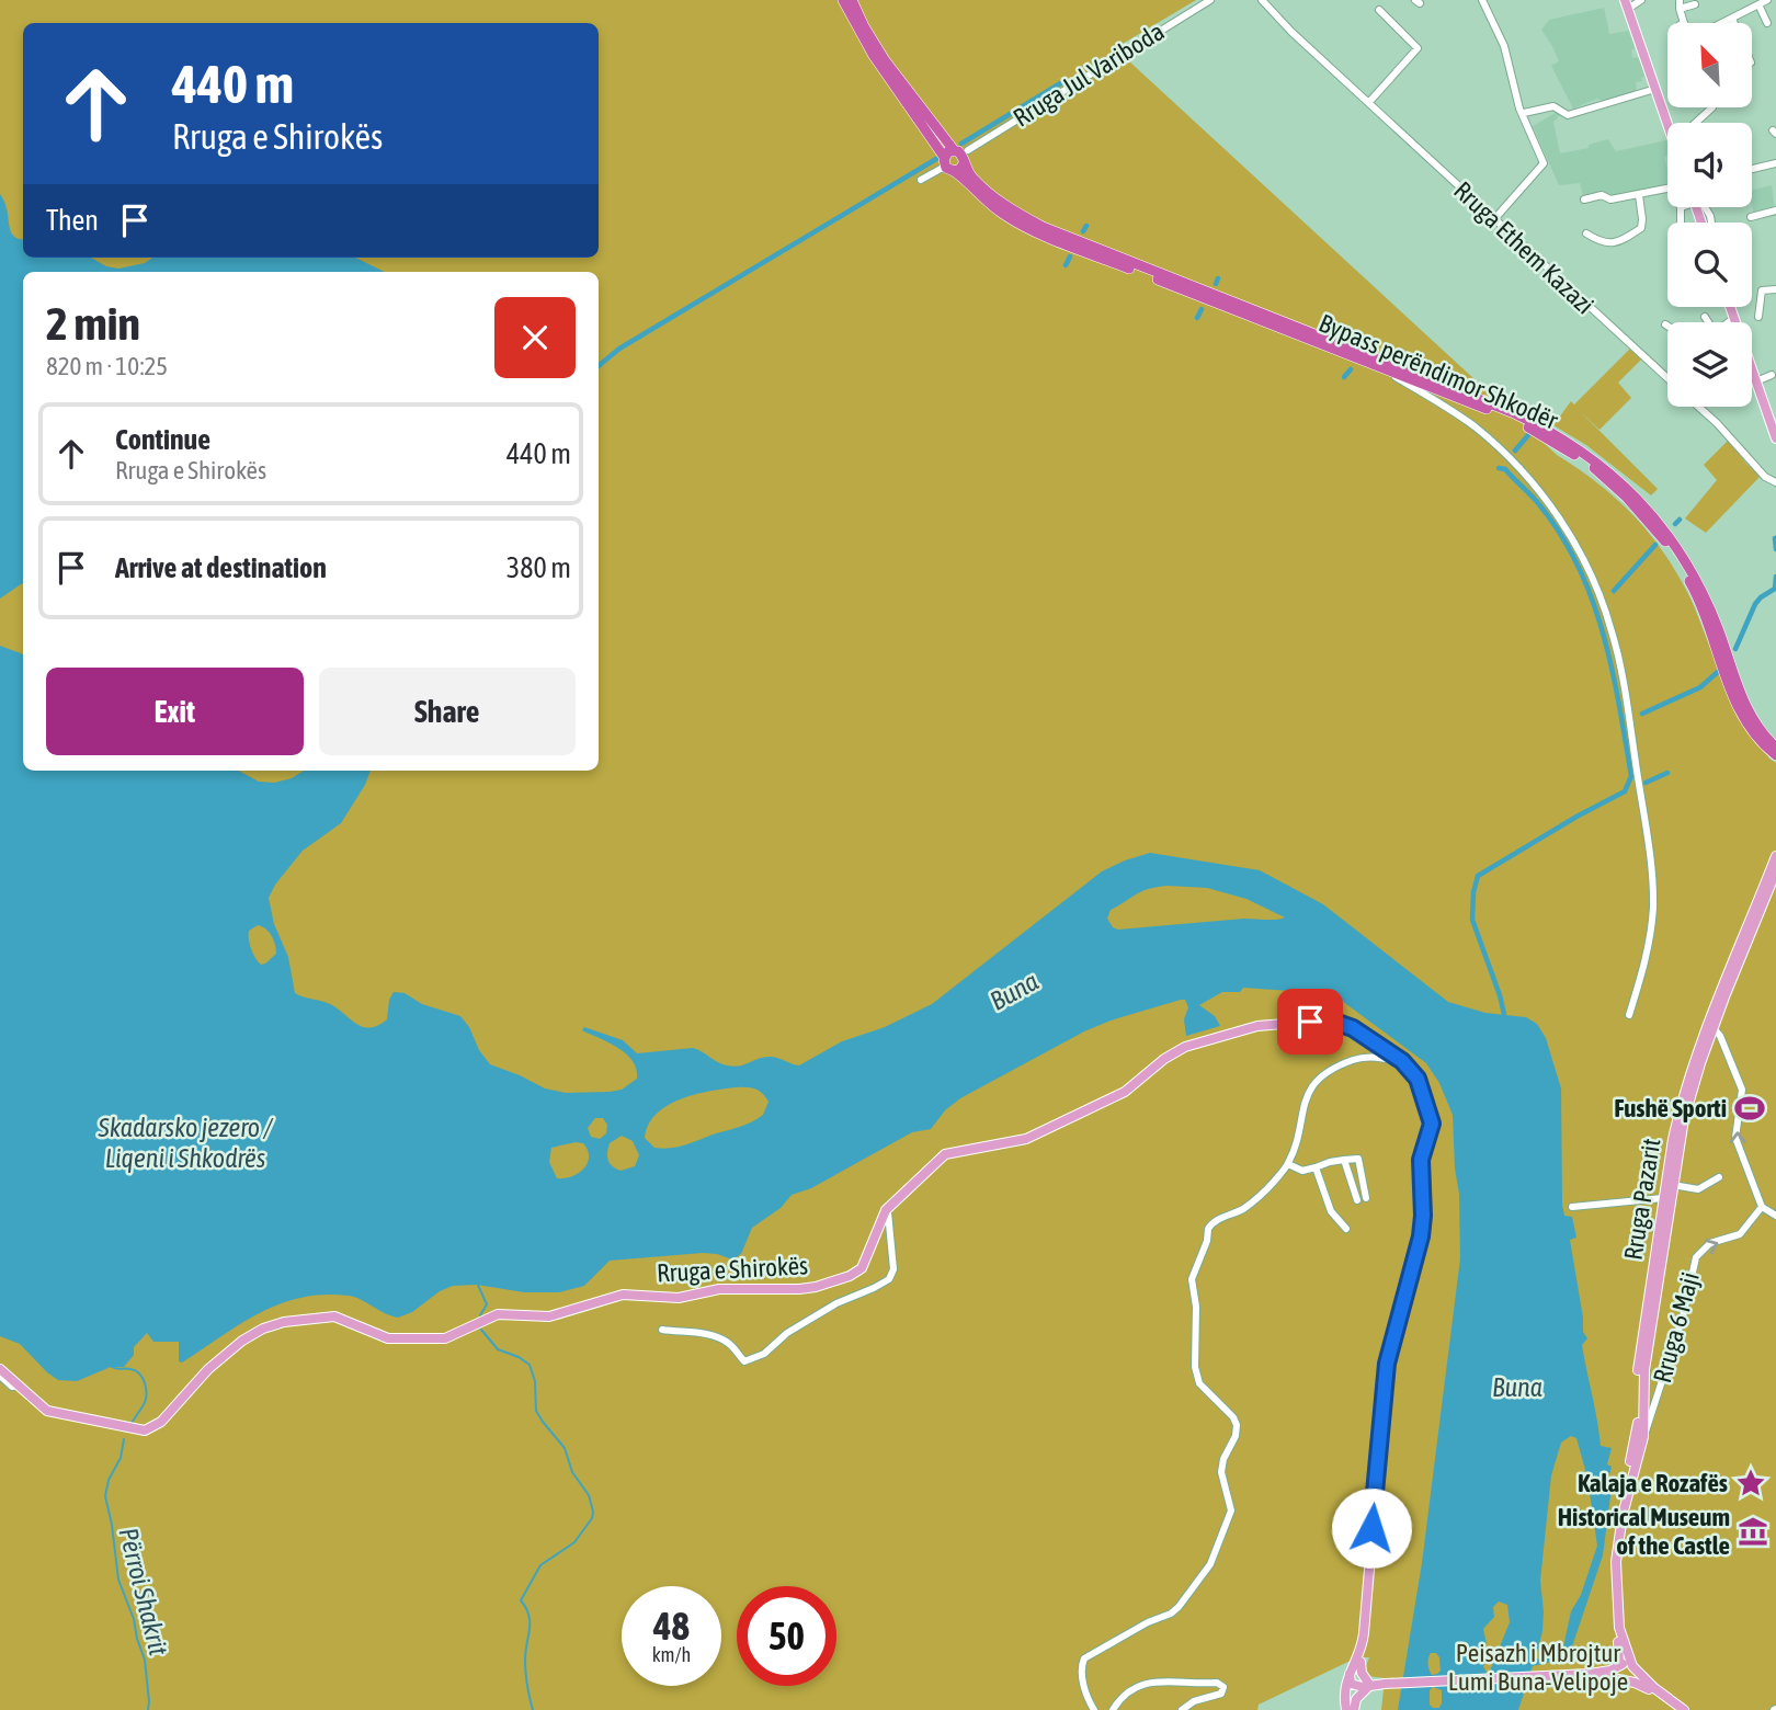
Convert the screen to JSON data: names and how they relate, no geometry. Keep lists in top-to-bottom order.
{
  "streets": {
    "highway": ["Bypass perëndimor Shkodër"],
    "main road": ["Rruga Pazarit", "Rruga e Shirokës"],
    "street": ["Rruga Jul Variboda", "Rruga Ethem Kazazi", "Rruga 6 Maji"]
  },
  "crossings": [
    ["Rruga Jul Variboda", "Bypass perëndimor Shkodër"]
  ],
  "one_way": ["Rruga 6 Maji"],
  "water": ["Buna", "Skadarsko jezero / Liqeni i Shkodrës", "Përroi Shakrit"],
  "parks": ["Peisazh i Mbrojtur Lumi Buna-Velipoje"],
  "places": {
    "sports": ["Fushë Sporti"],
    "place": ["Kalaja e Rozafës"],
    "museum": ["Historical Museum of the Castle"]
  },
  "north": "top left",
  "page": {
    "turn": ["440 m", "Rruga e Shirokës"],
    "then": "Then",
    "heading": ["2 min", "820 m · 10:25"],
    "list": [
      {
        "name": "Continue",
        "note": "Rruga e Shirokës",
        "value": "440 m"
      },
      {
        "name": "Arrive at destination",
        "value": "380 m"
      }
    ],
    "buttons": ["Exit", "Share"],
    "speed": "48 km/h",
    "limit": "50"
  }
}
